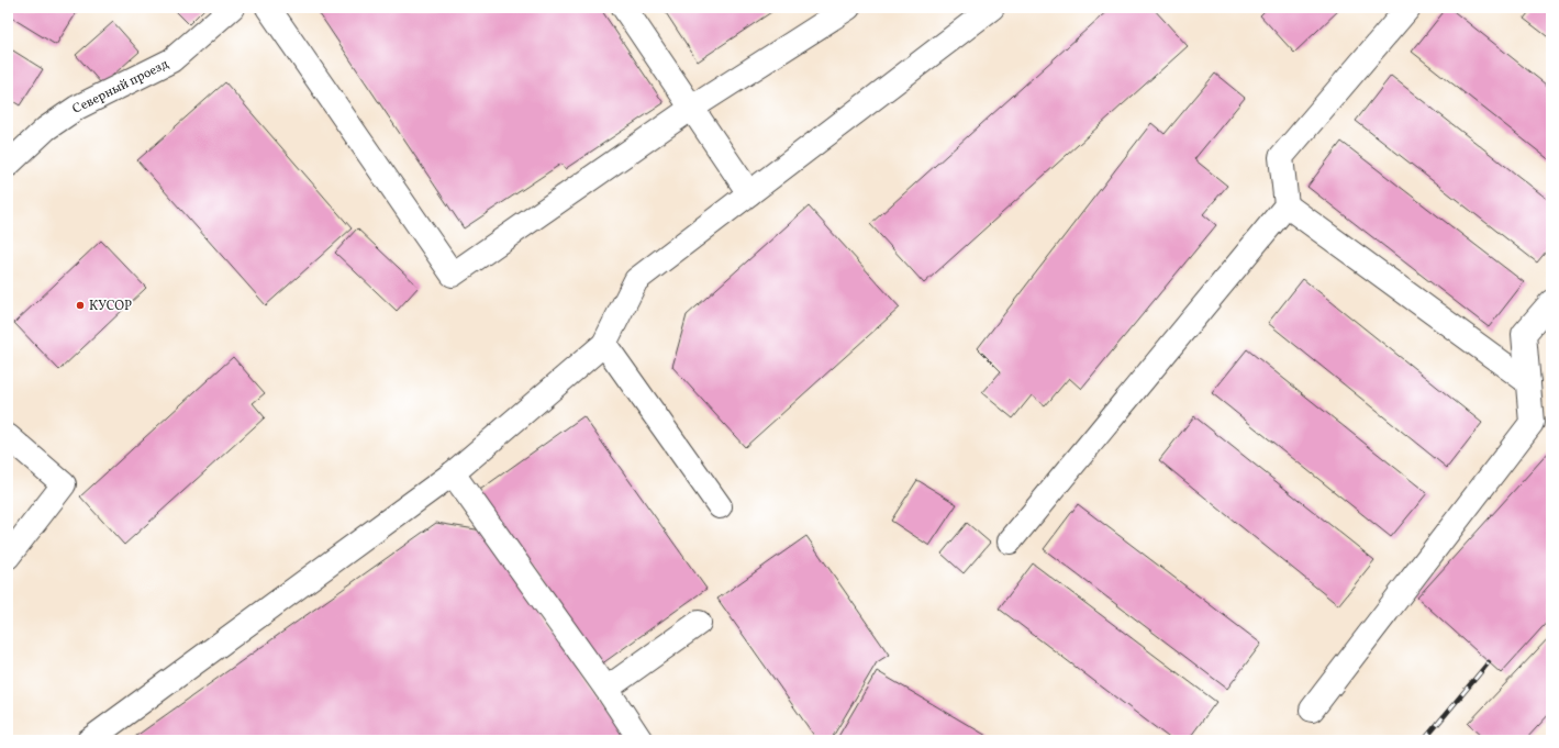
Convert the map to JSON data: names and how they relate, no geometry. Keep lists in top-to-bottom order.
{
  "streets": {
    "street": ["Северный проезд"]
  },
  "places": ["КУСОР"]
}
